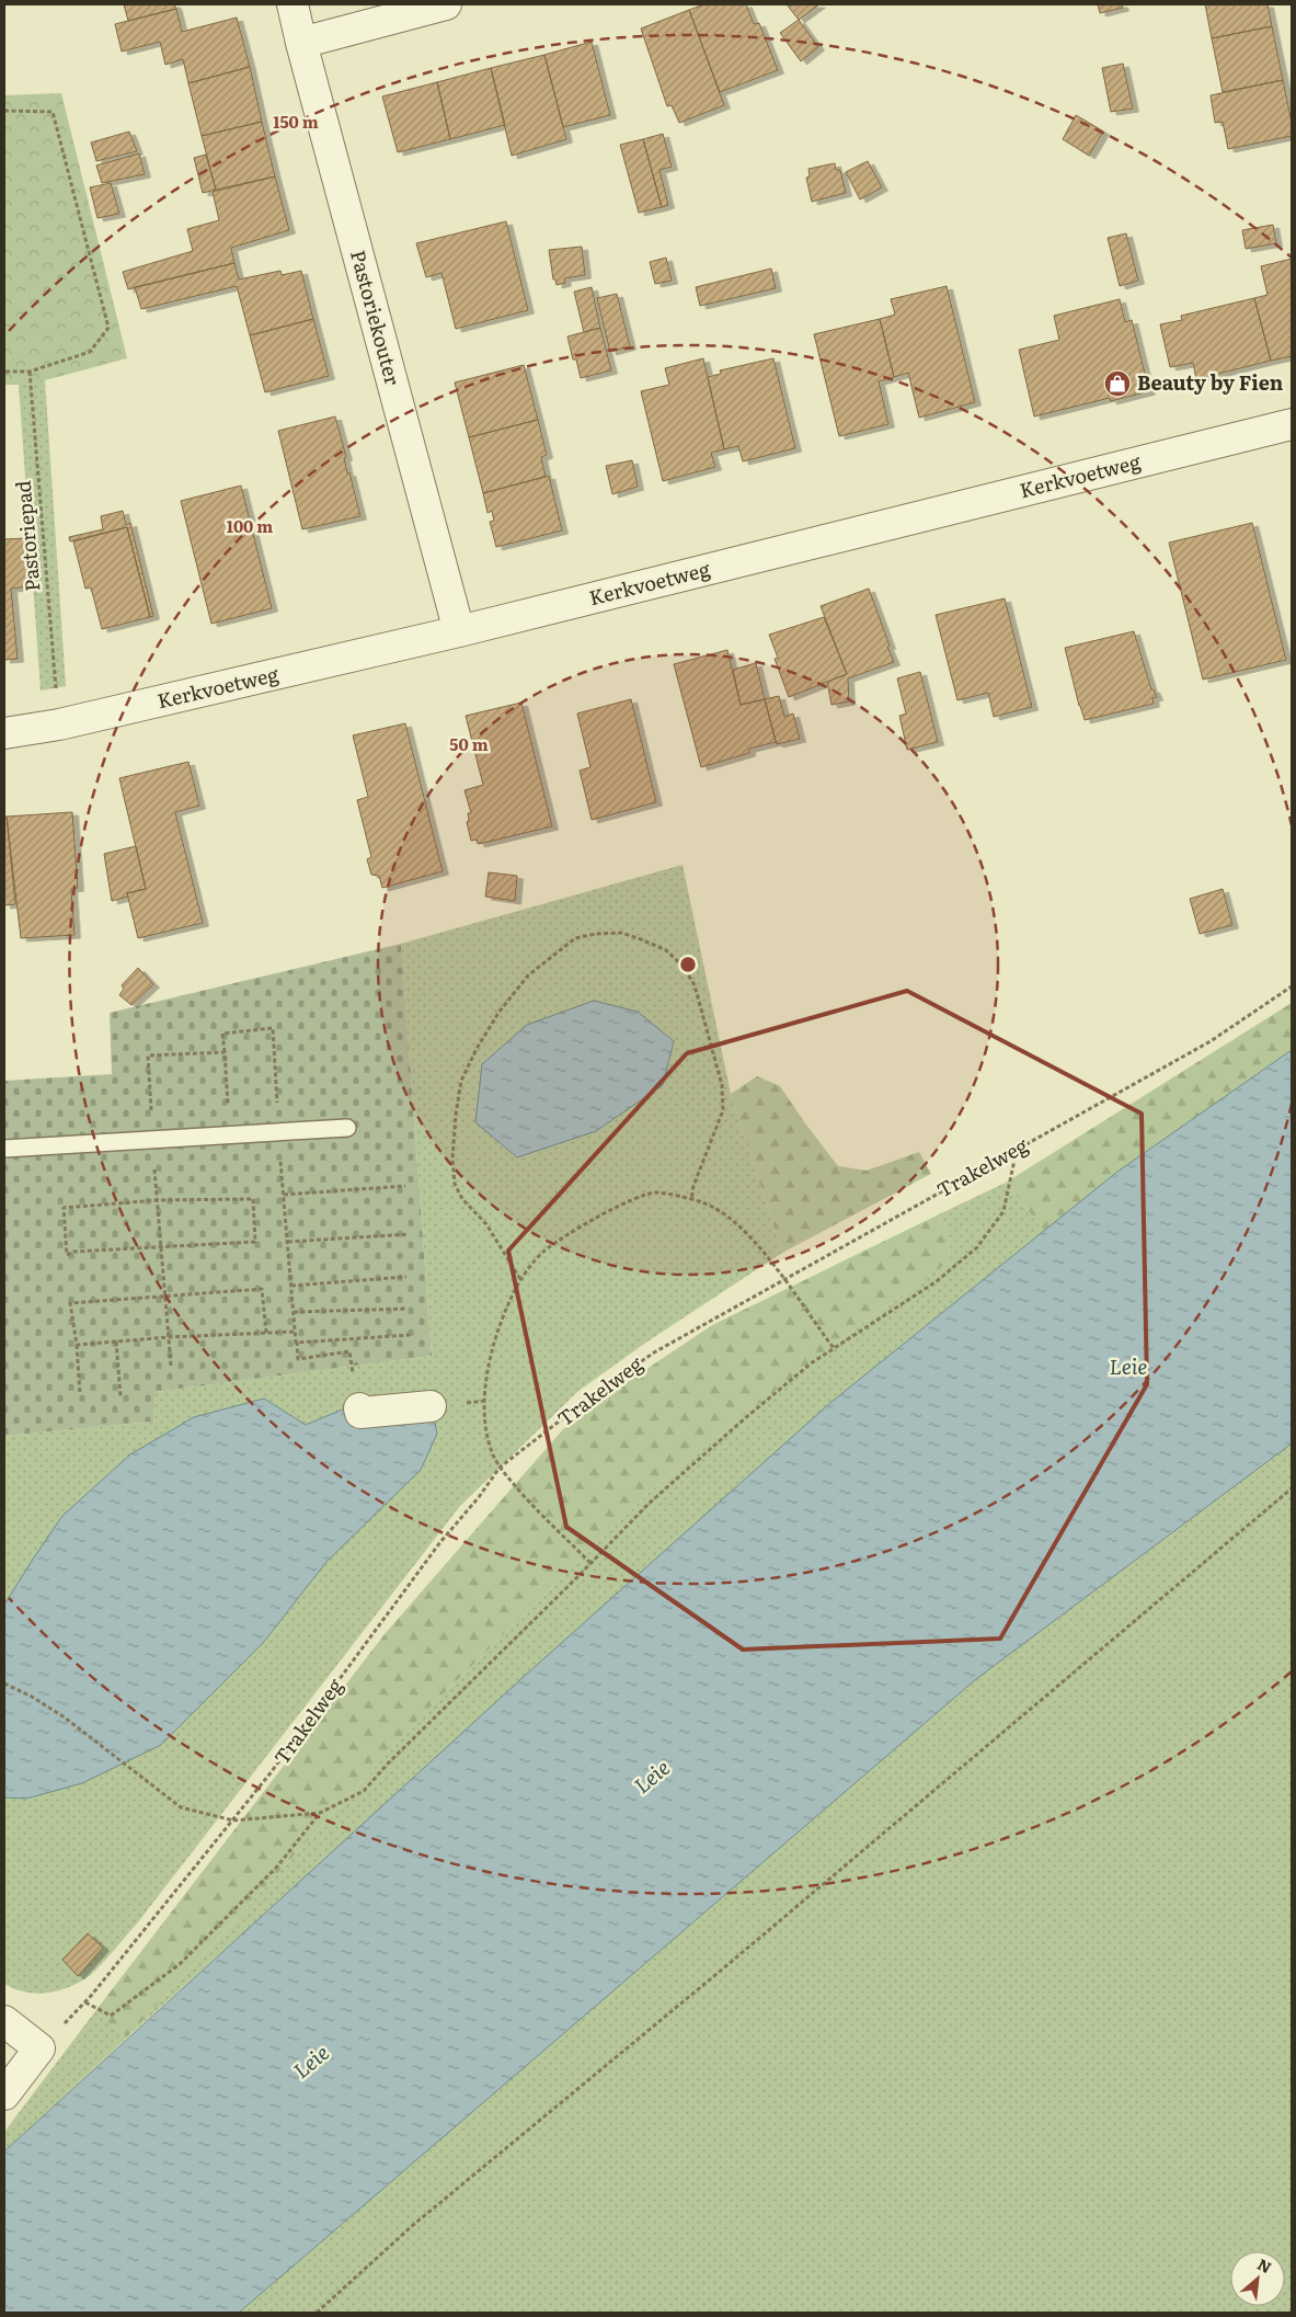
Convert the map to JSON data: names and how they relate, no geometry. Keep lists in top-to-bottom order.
{
  "streets": {
    "street": ["Pastoriekouter", "Kerkvoetweg"],
    "path": ["Pastoriepad", "Trakelweg"]
  },
  "crossings": [
    ["Pastoriekouter", "Kerkvoetweg"],
    ["Kerkvoetweg", "Pastoriepad"]
  ],
  "water": ["Leie"],
  "places": {
    "shop": ["Beauty by Fien"]
  },
  "north": "top right",
  "rings": ["150 m", "100 m", "50 m"]
}
